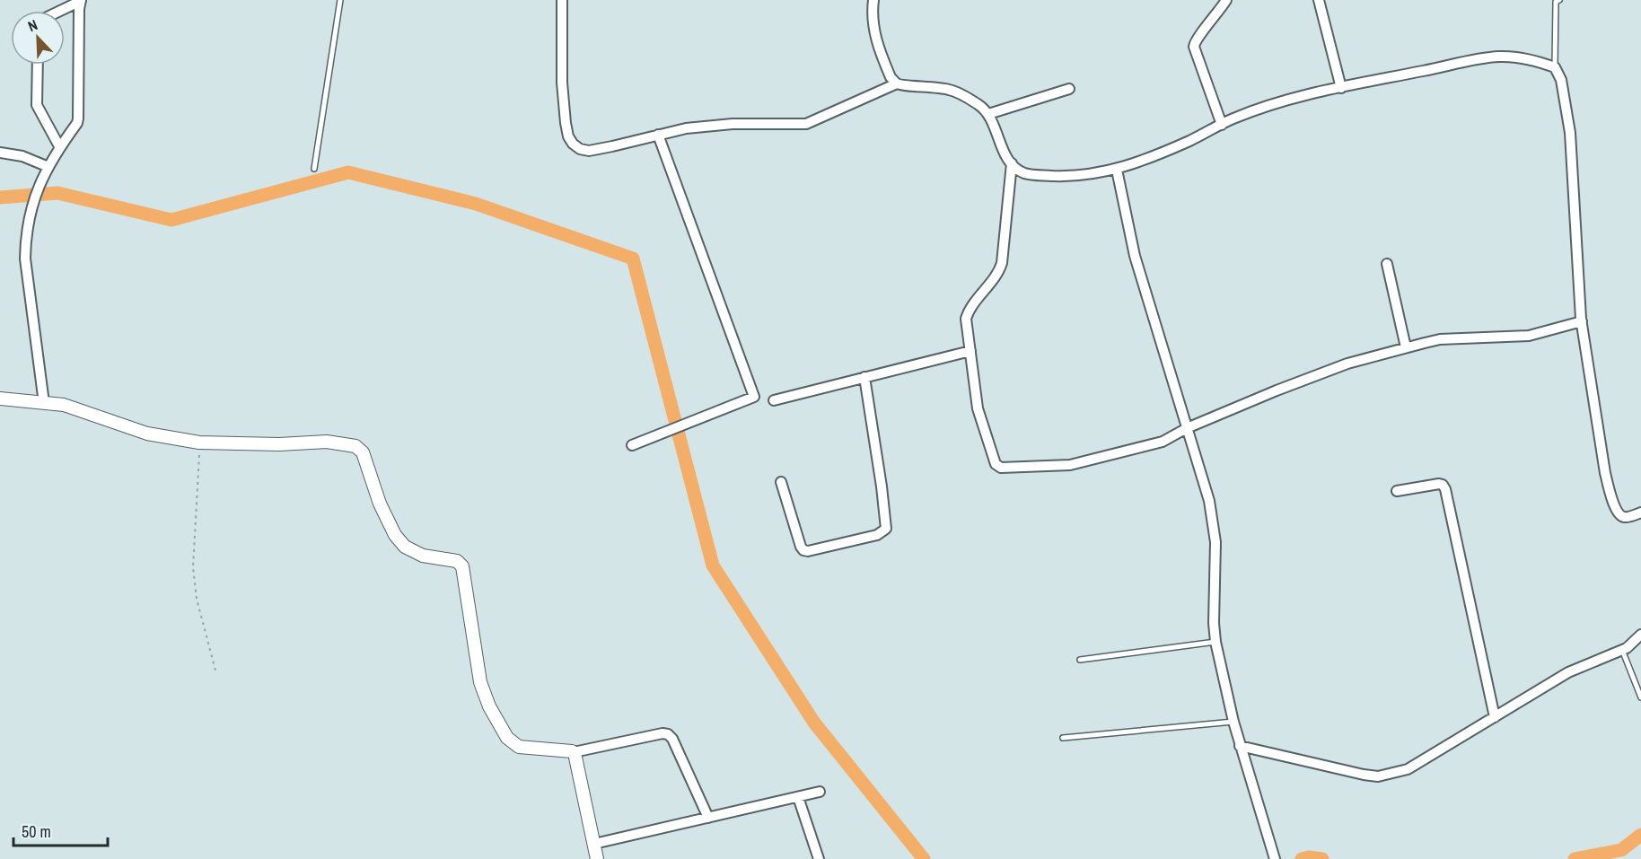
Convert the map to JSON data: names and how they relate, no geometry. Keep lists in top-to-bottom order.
{
  "scale_bar": "50 m",
  "north": "top left"
}
